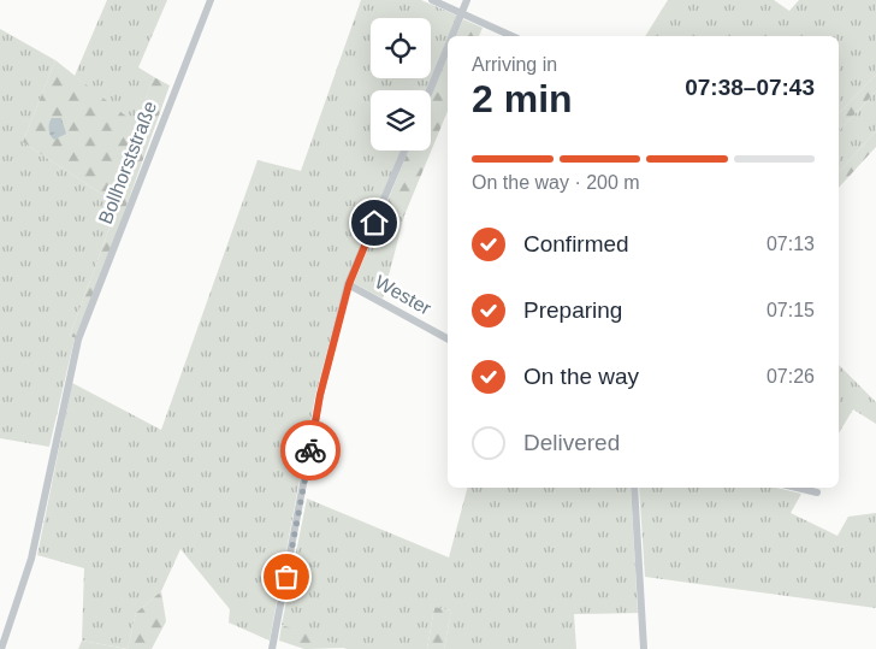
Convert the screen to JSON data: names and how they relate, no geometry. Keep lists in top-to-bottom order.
{
  "streets": {
    "street": ["Bollhorststraße", "Wester"]
  },
  "page": {
    "heading": ["2 min", "Arriving in", "07:38–07:43"],
    "bar": "On the way · 200 m",
    "list": [
      ["Confirmed", "07:13"],
      ["Preparing", "07:15"],
      ["On the way", "07:26"],
      "Delivered"
    ]
  }
}
